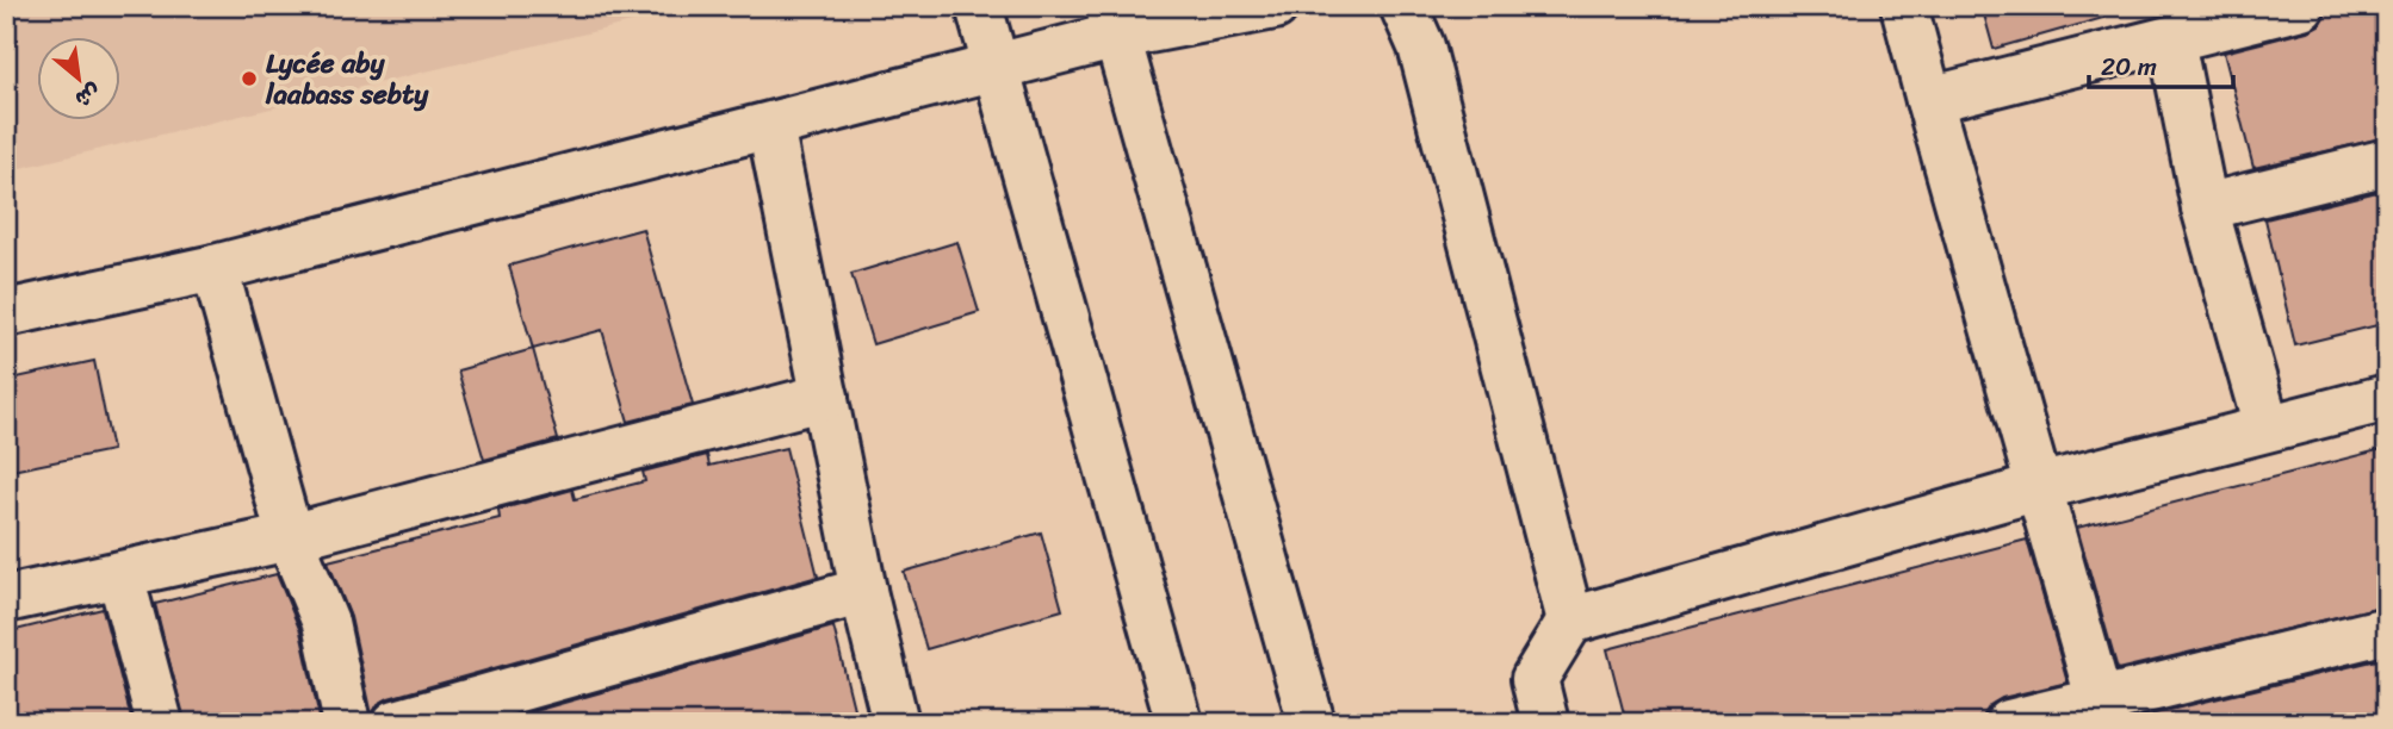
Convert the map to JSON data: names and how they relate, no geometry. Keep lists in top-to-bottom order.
{
  "places": ["Lycée aby laabass sebty"],
  "scale_bar": "20 m",
  "north": "bottom right"
}
